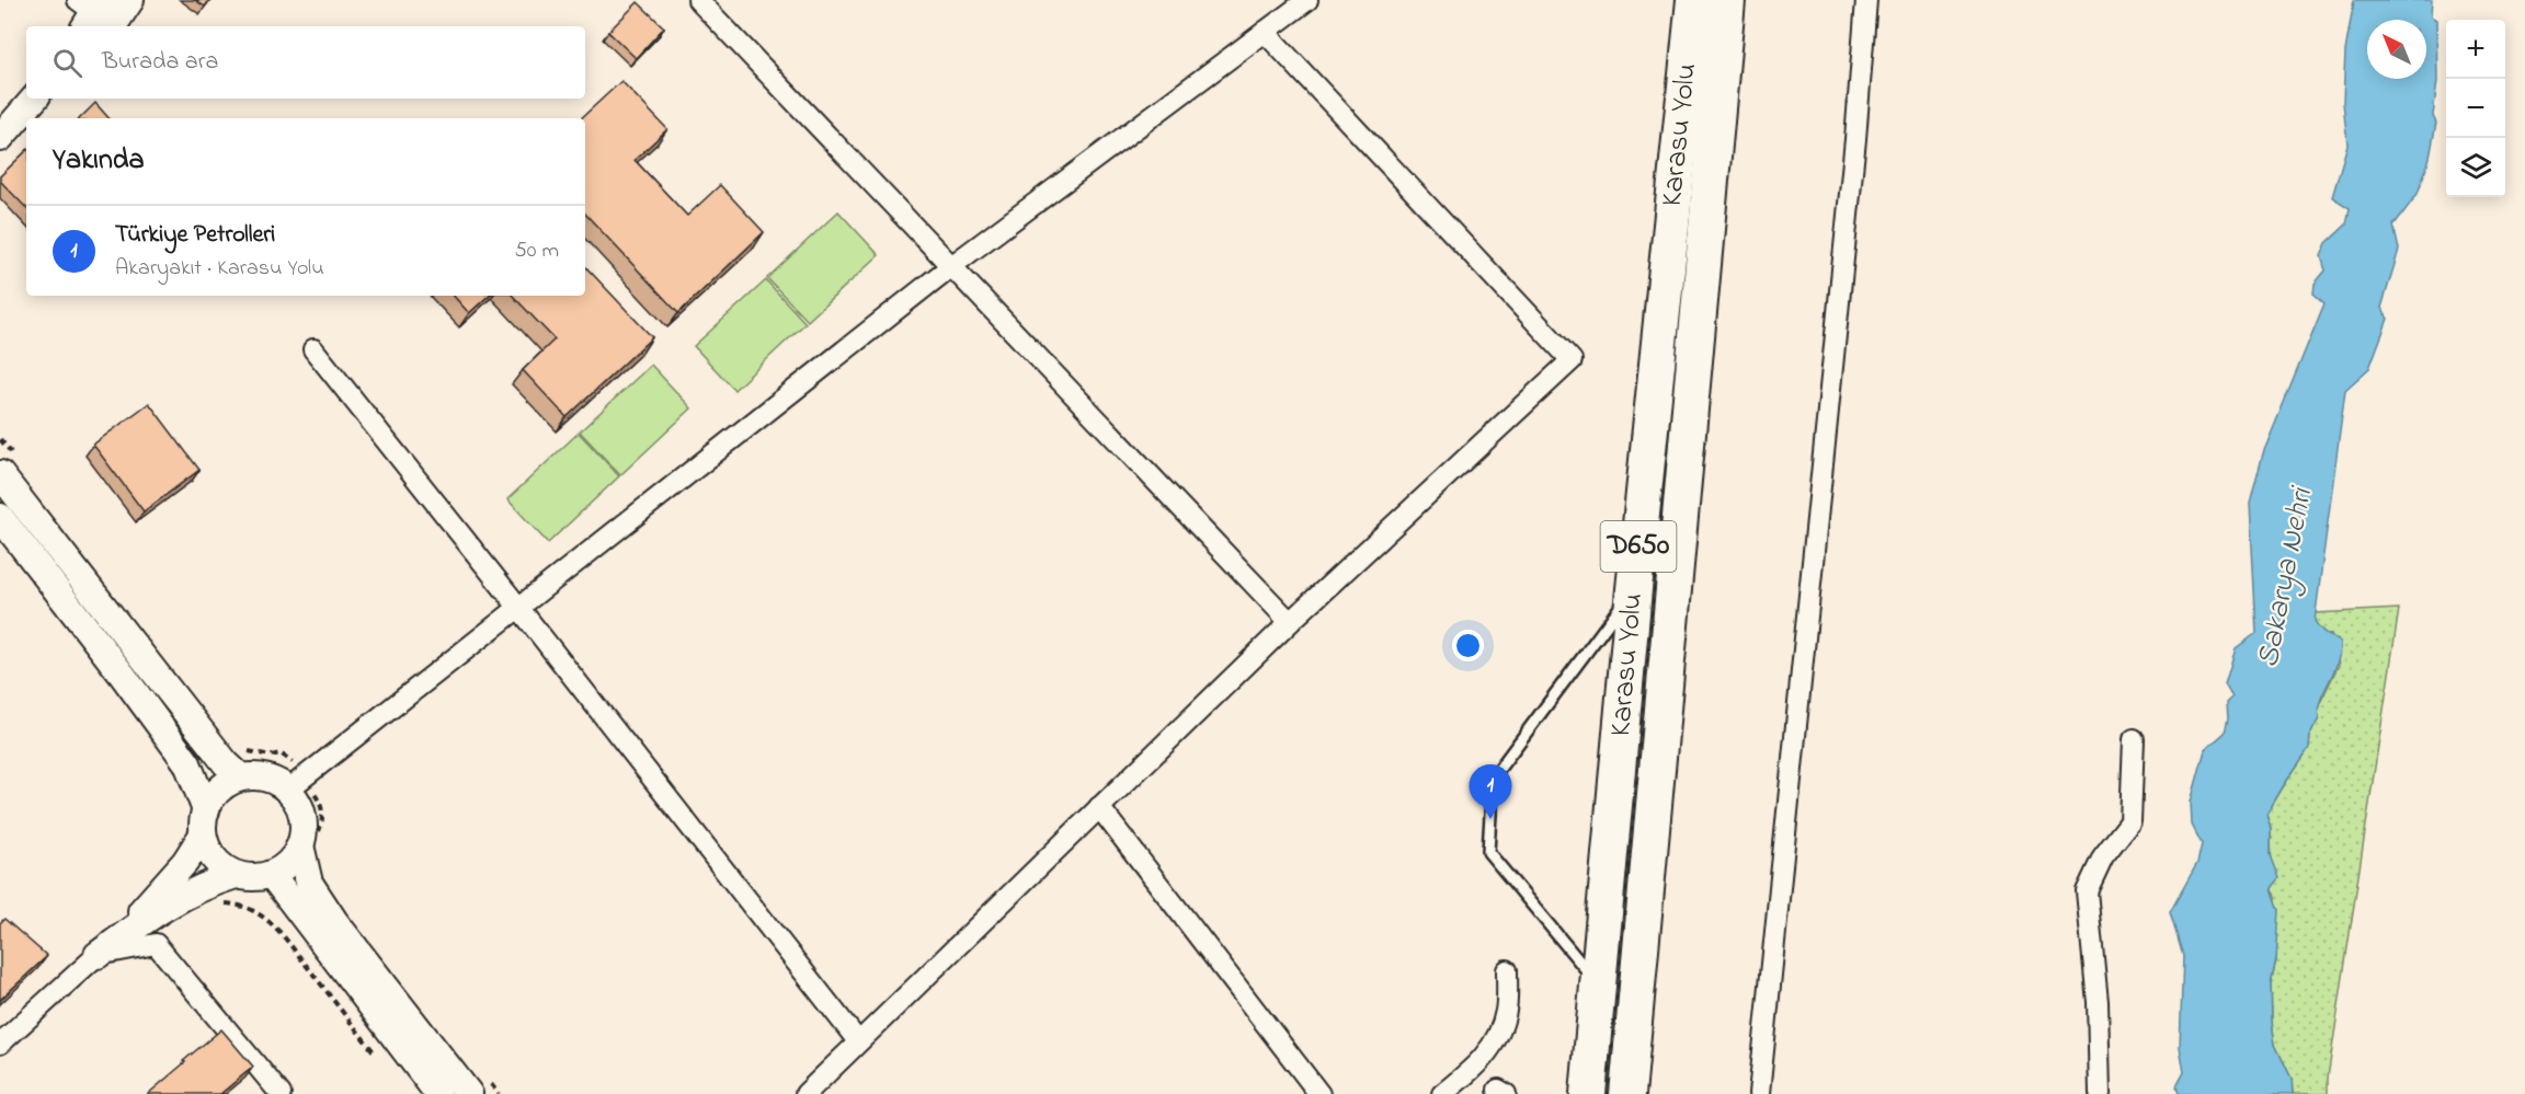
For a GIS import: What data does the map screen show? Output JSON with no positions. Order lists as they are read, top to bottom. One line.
{"streets":{"highway":["Karasu Yolu","D650"]},"water":["Sakarya Nehri"],"north":"top left","page":{"map_buttons":["+","−"],"search":"Burada ara","heading":"Yakında","list":[{"mark":"1","name":"Türkiye Petrolleri","note":"Akaryakıt · Karasu Yolu","value":"50 m"}],"pins":"1"}}
